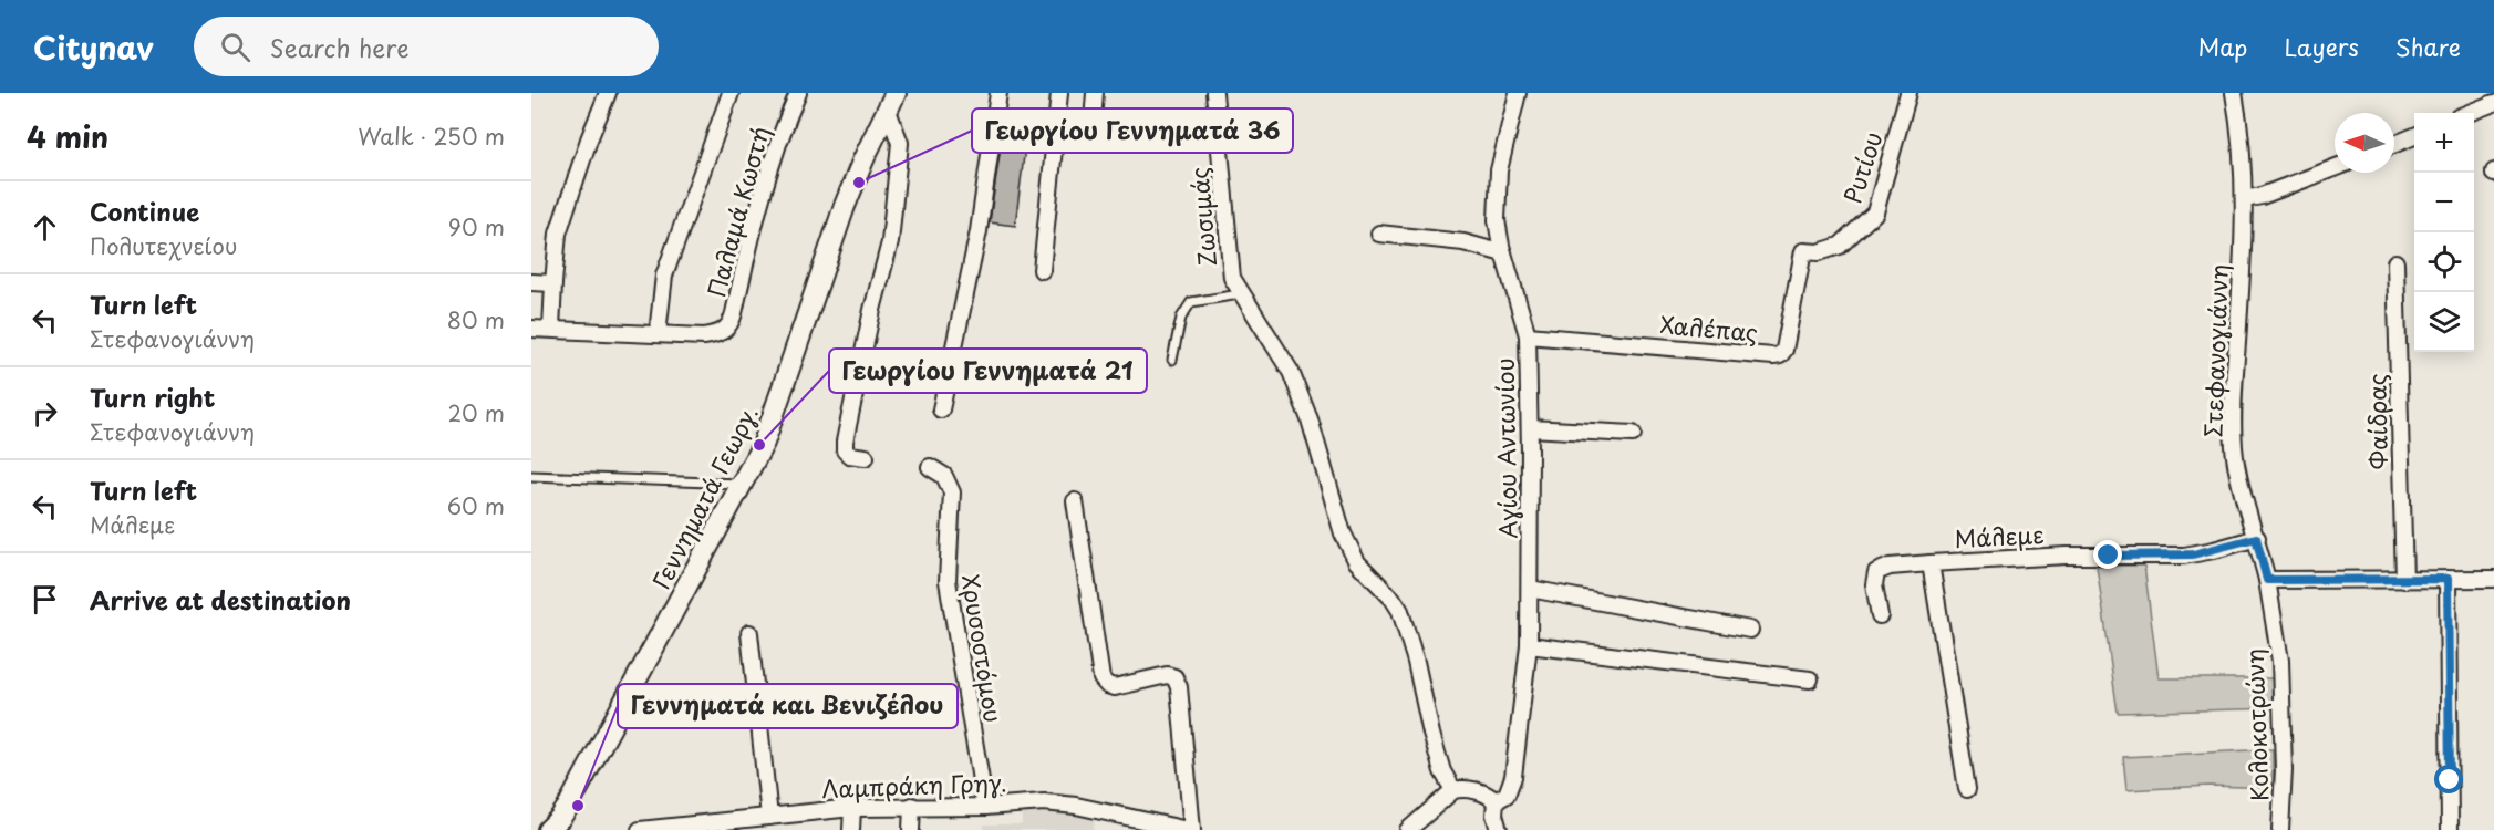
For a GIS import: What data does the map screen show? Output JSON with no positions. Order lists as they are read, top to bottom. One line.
{"streets":{"street":["Ρυτίου","Παλαμά Κωστή","Ζωσιμάς","Χαλέπας","Στεφανογιάννη","Φαίδρας","Αγίου Αντωνίου","Γεννηματά Γεωργ.","Μάλεμε","Χρυσοστόμου","Κολοκοτρώνη","Λαμπράκη Γρηγ."]},"crossings":[["Ρυτίου","Χαλέπας"],["Χαλέπας","Αγίου Αντωνίου"],["Στεφανογιάννη","Μάλεμε"],["Στεφανογιάννη","Κολοκοτρώνη"],["Χρυσοστόμου","Λαμπράκη Γρηγ."]],"places":["Γεωργίου Γεννηματά 36","Γεωργίου Γεννηματά 21","Γεννηματά και Βενιζέλου"],"north":"left","page":{"header":"Citynav","search":"Search here","nav":["Map","Layers","Share"],"heading":["4 min","Walk · 250 m"],"map_buttons":["+","−"],"list":[["Continue","Πολυτεχνείου","90 m"],["Turn left","Στεφανογιάννη","80 m"],["Turn right","Στεφανογιάννη","20 m"],["Turn left","Μάλεμε","60 m"],"Arrive at destination"]}}
